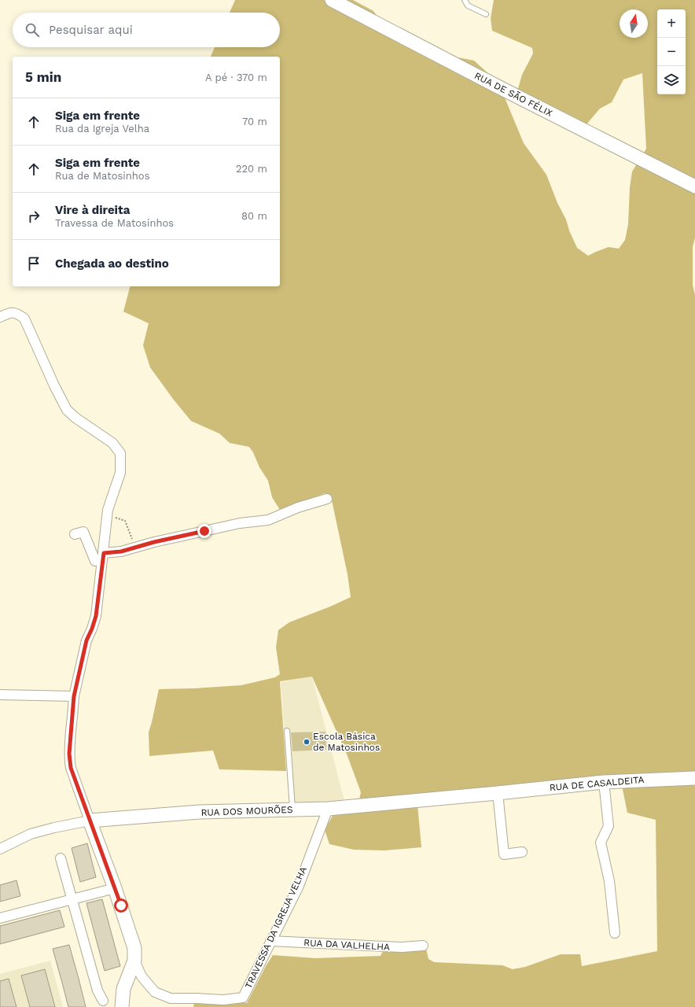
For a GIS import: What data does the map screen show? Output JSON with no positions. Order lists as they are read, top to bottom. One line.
{"streets":{"street":["RUA DE SÃO FÉLIX","RUA DE CASALDEITA","RUA DOS MOURÕES","TRAVESSA DA IGREJA VELHA","RUA DA VALHELHA"]},"crossings":[["RUA DE CASALDEITA","RUA DOS MOURÕES"],["RUA DOS MOURÕES","TRAVESSA DA IGREJA VELHA"],["TRAVESSA DA IGREJA VELHA","RUA DA VALHELHA"]],"places":["Escola Básica de Matosinhos"],"north":"top","page":{"map_buttons":["+","−"],"search":"Pesquisar aqui","heading":["5 min","A pé · 370 m"],"list":[["Siga em frente","Rua da Igreja Velha","70 m"],["Siga em frente","Rua de Matosinhos","220 m"],["Vire à direita","Travessa de Matosinhos","80 m"],"Chegada ao destino"]}}
